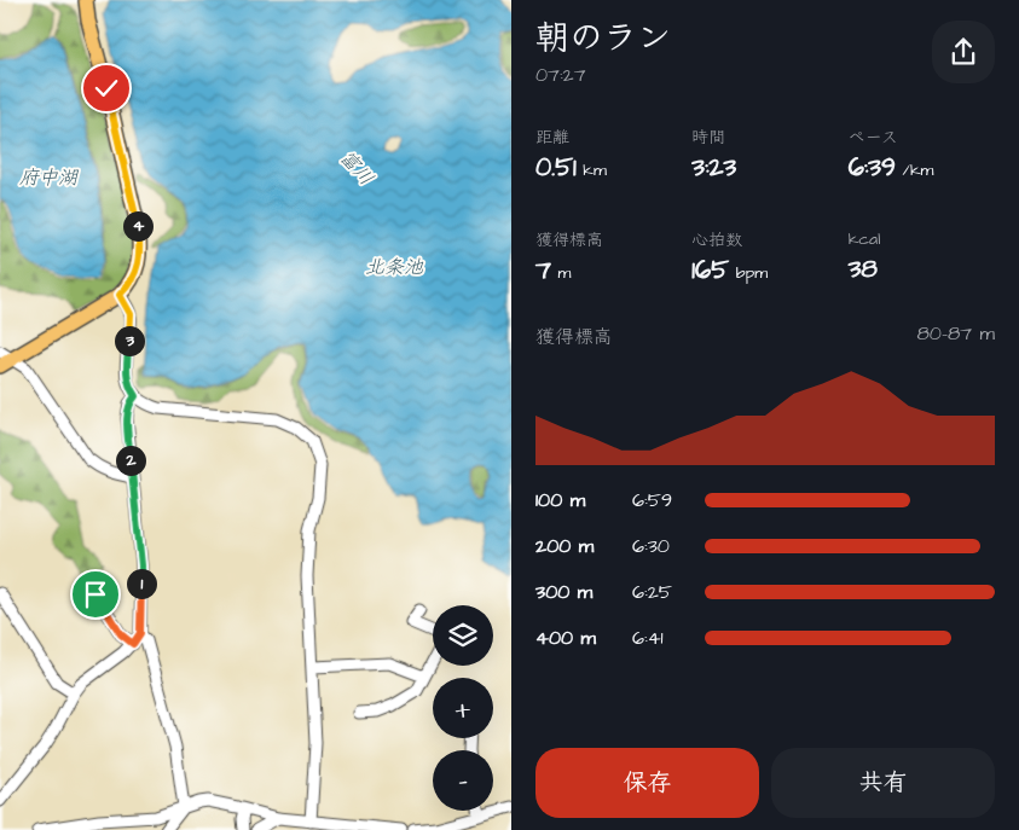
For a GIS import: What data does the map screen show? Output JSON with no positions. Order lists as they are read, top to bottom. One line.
{"water":["富川","府中湖","北条池"],"page":{"heading":["朝のラン","07:27"],"stats":[["距離","0.51 km"],["時間","3:23"],["ペース","6:39 /km"],["獲得標高","7 m"],["心拍数","165 bpm"],["kcal","38"]],"pins":["4","3","2","1"],"chart":["獲得標高","80–87 m"],"list":[{"name":"100 m","note":"6:59"},{"name":"200 m","note":"6:30"},{"name":"300 m","note":"6:25"},{"name":"400 m","note":"6:41"}],"map_buttons":["+","−"],"buttons":["保存","共有"]}}
